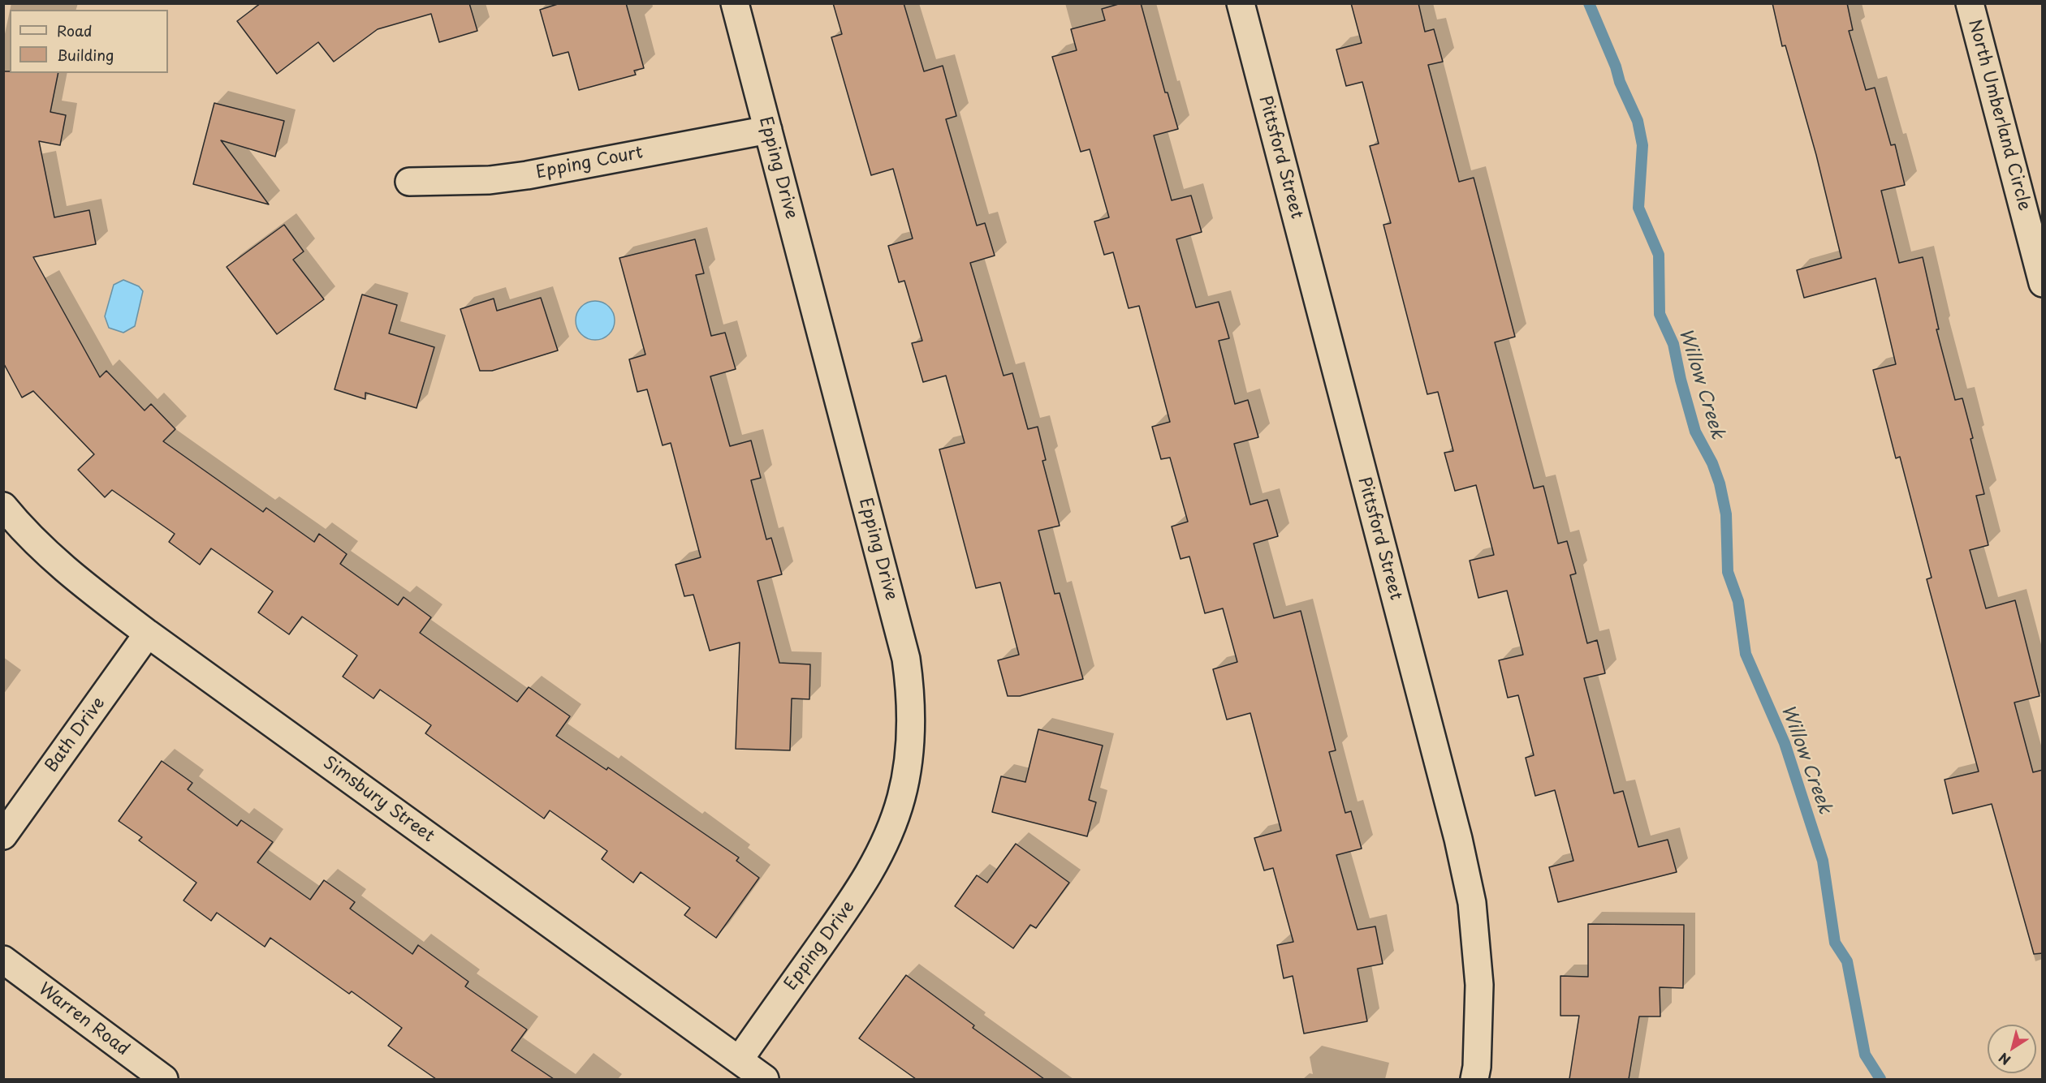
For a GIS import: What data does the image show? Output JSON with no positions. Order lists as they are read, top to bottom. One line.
{"streets":{"street":["North Umberland Circle","Pittsford Street","Epping Court","Epping Drive","Bath Drive","Simsbury Street","Warren Road"]},"crossings":[["Epping Court","Epping Drive"],["Epping Drive","Simsbury Street"],["Bath Drive","Simsbury Street"]],"water":["Willow Creek"],"legend":["Road","Building"],"north":"bottom left"}
